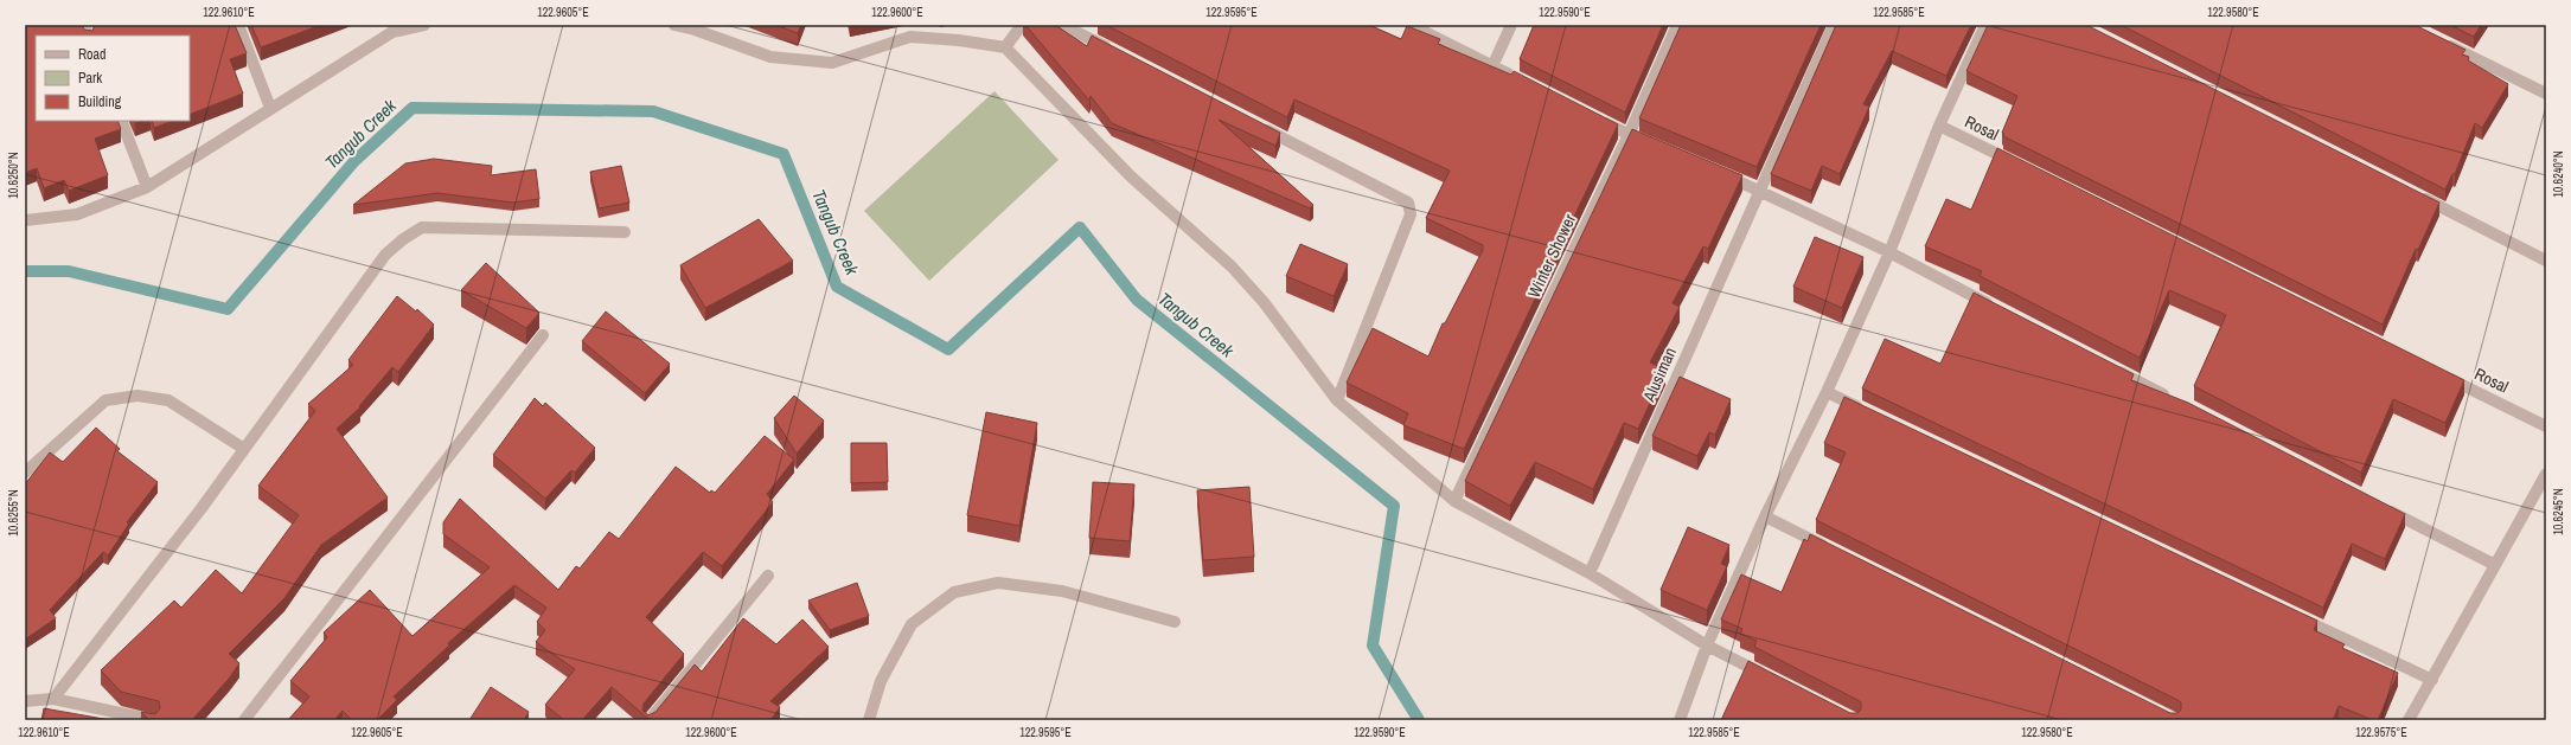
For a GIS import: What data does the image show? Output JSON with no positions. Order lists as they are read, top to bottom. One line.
{"streets":{"street":["Rosal","Winter Shower","Alusiman"]},"water":["Tangub Creek"],"legend":["Road","Park","Building"],"coordinates":["122.9610°E","122.9605°E","122.9600°E","122.9595°E","122.9590°E","122.9585°E","122.9580°E","10.6240°N","10.6250°N","10.6245°N","10.6255°N","122.9575°E"]}
